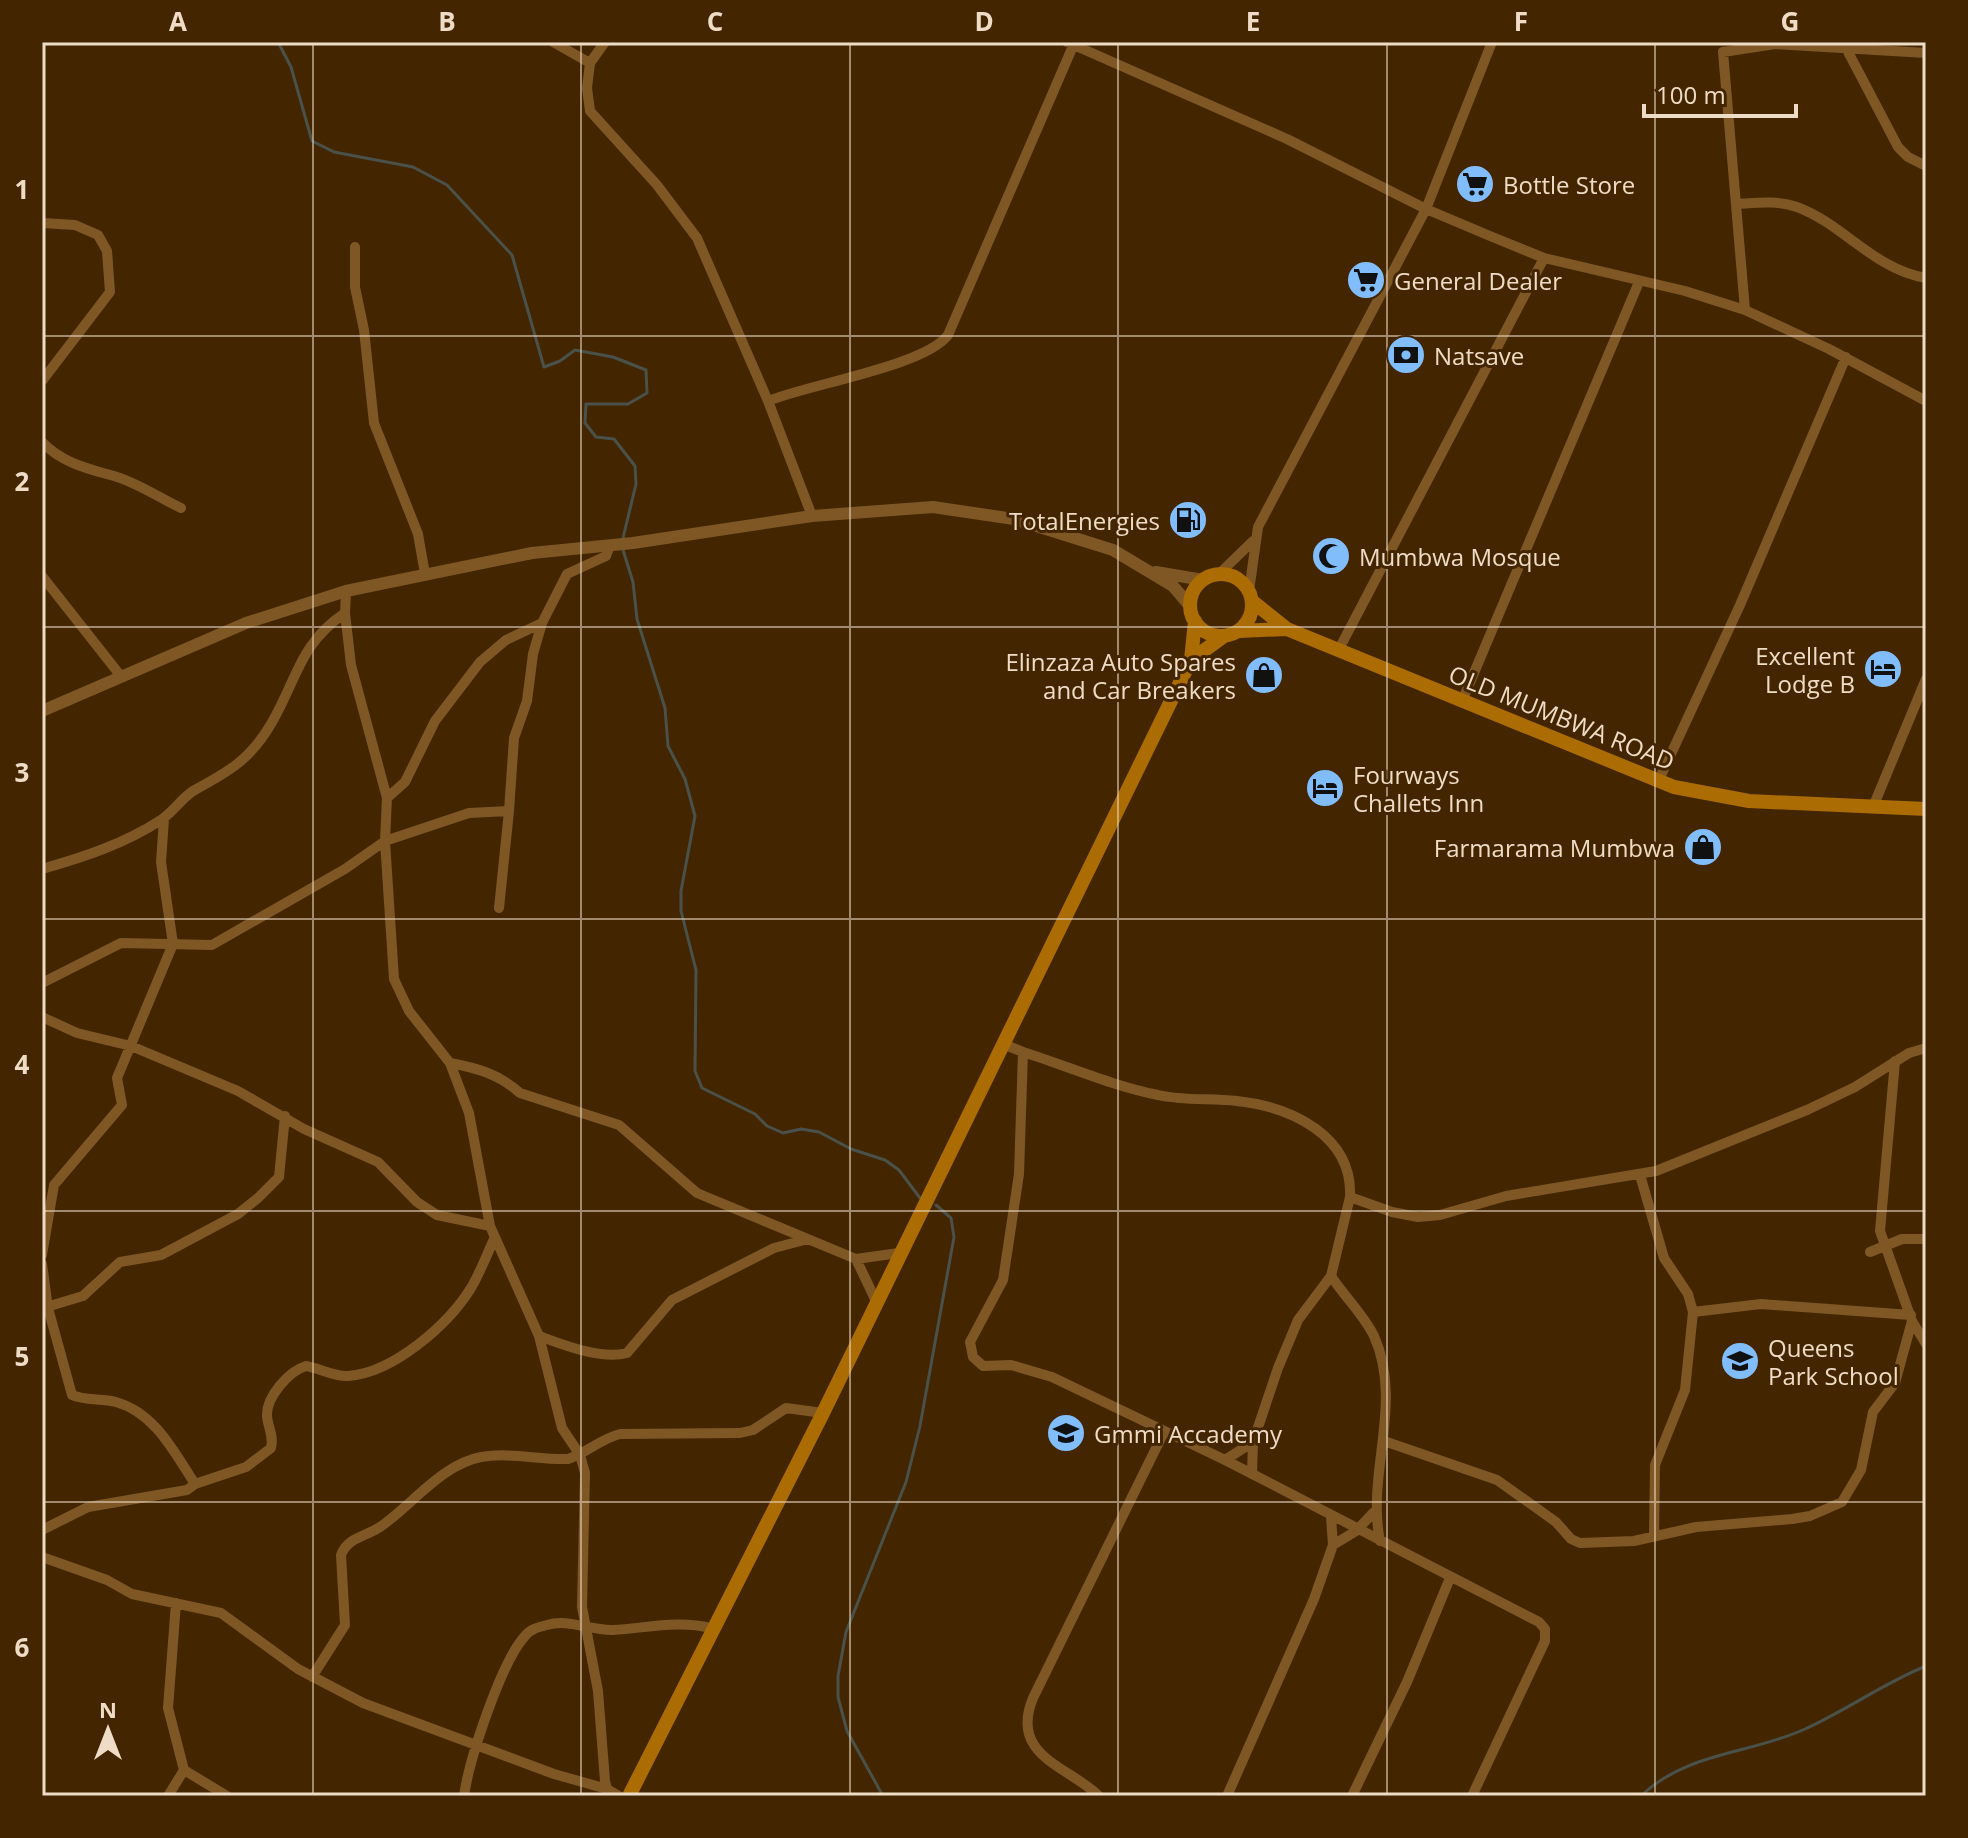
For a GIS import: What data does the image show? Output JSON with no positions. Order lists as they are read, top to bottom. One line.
{"streets":{"main road":["OLD MUMBWA ROAD"]},"places":{"supermarket":["Bottle Store","General Dealer"],"bank":["Natsave"],"fuel station":["TotalEnergies"],"mosque":["Mumbwa Mosque"],"hotel":["Excellent Lodge B","Fourways Challets Inn"],"shop":["Elinzaza Auto Spares and Car Breakers","Farmarama Mumbwa"],"school or university":["Queens Park School","Gmmi Accademy"]},"scale_bar":"100 m","north":"top","grid":{"columns":["A","B","C","D","E","F","G"],"rows":["1","2","3","4","5","6"]}}
